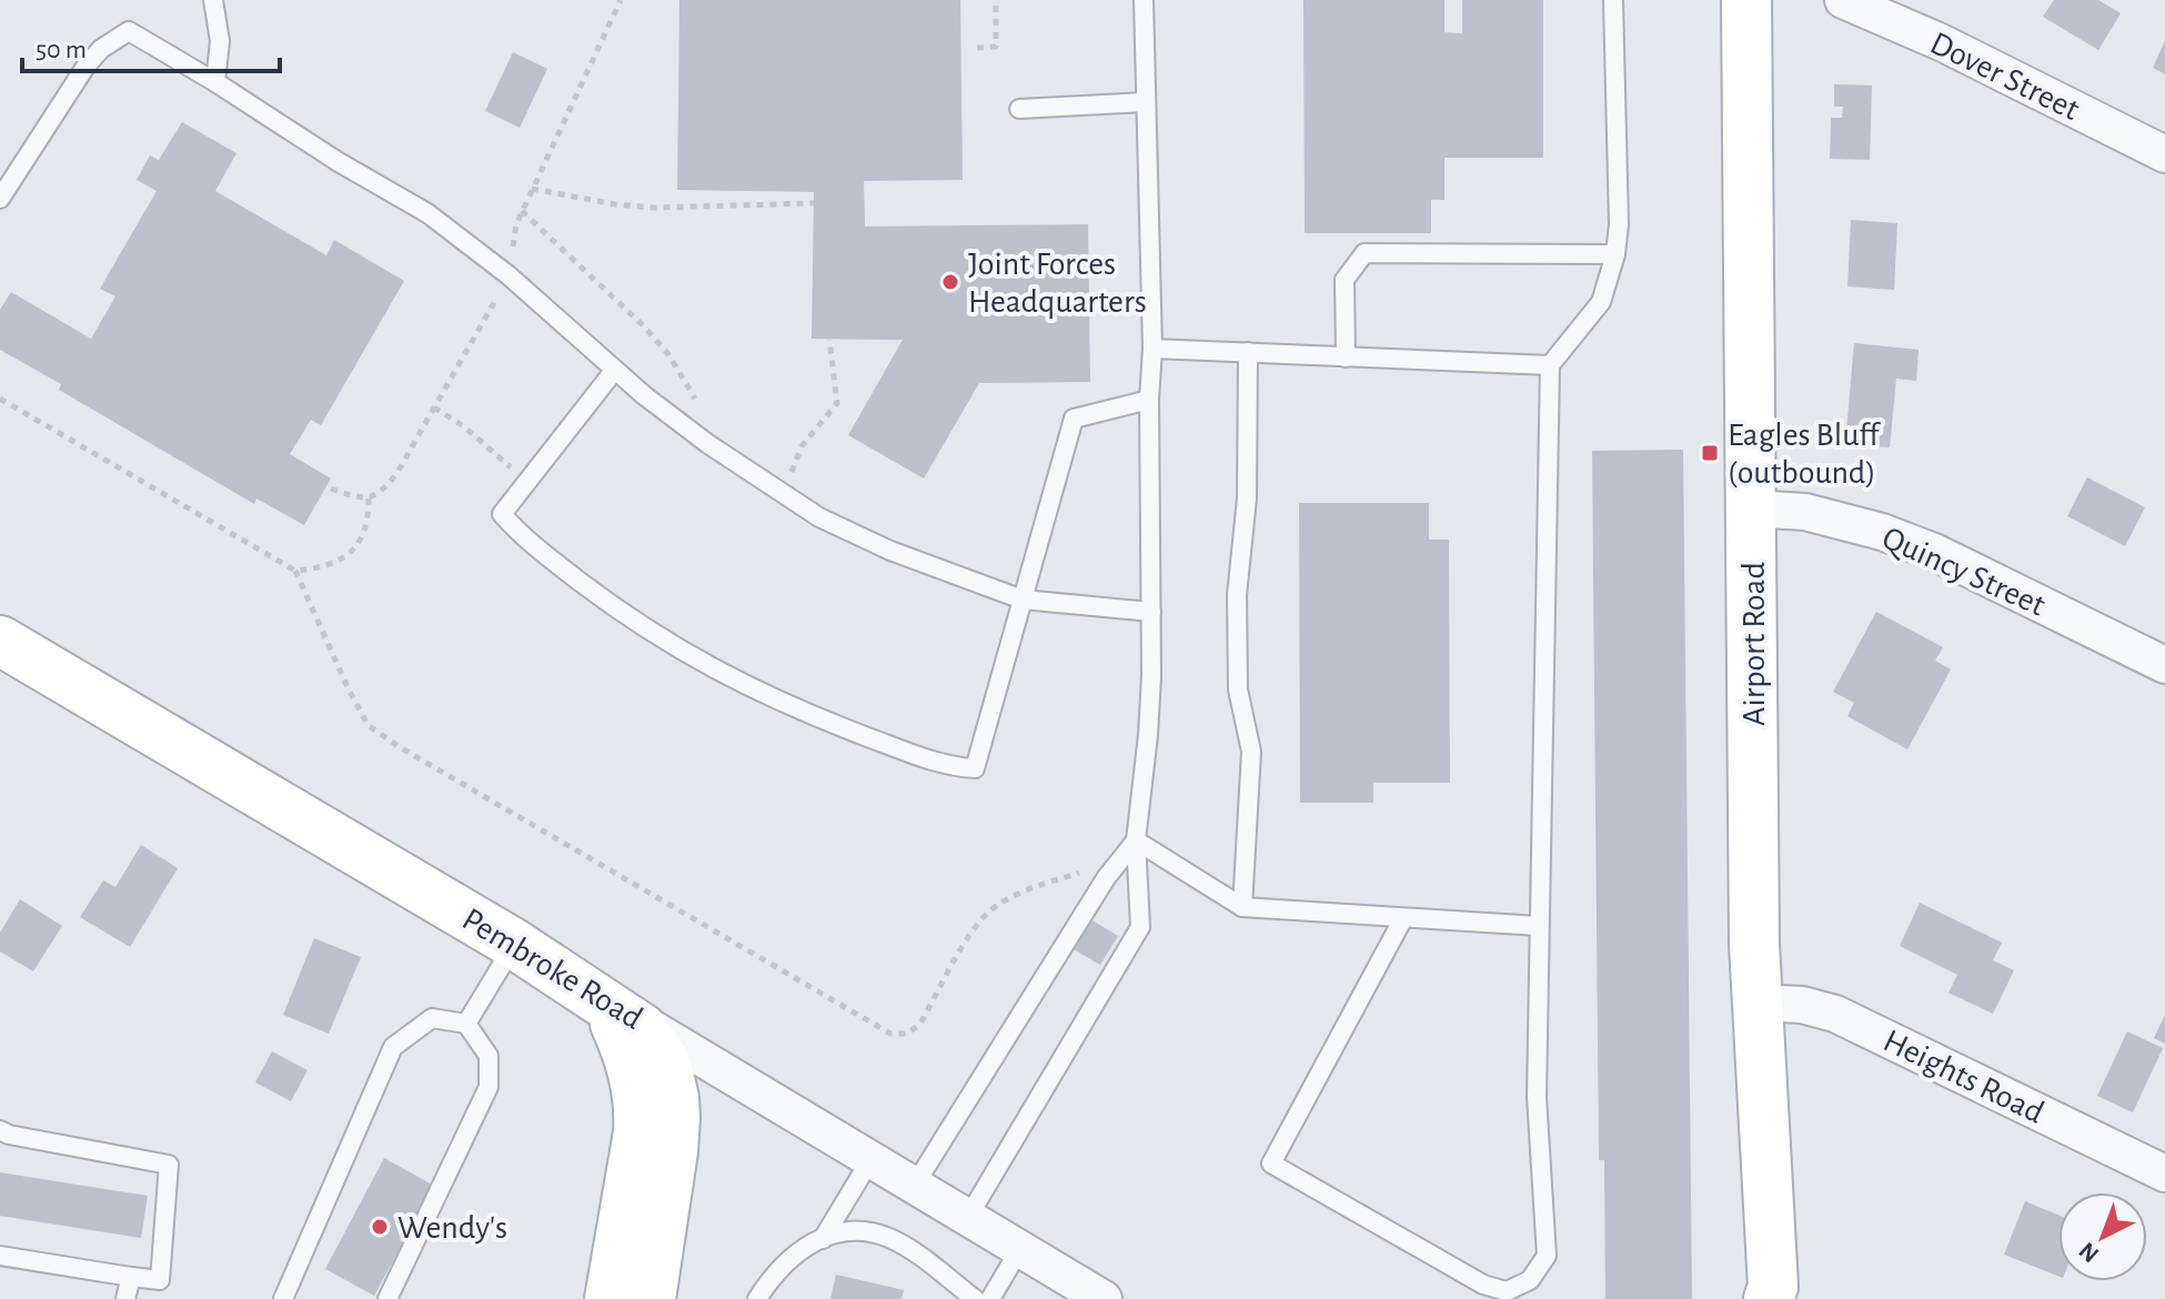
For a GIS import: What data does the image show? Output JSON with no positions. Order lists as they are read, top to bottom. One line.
{"streets":{"street":["Dover Street","Quincy Street","Airport Road","Pembroke Road","Heights Road"]},"crossings":[["Quincy Street","Airport Road"],["Airport Road","Heights Road"]],"places":{"other":["Joint Forces Headquarters","Wendy's"],"transit":["Eagles Bluff (outbound)"]},"scale_bar":"50 m","north":"bottom left"}
